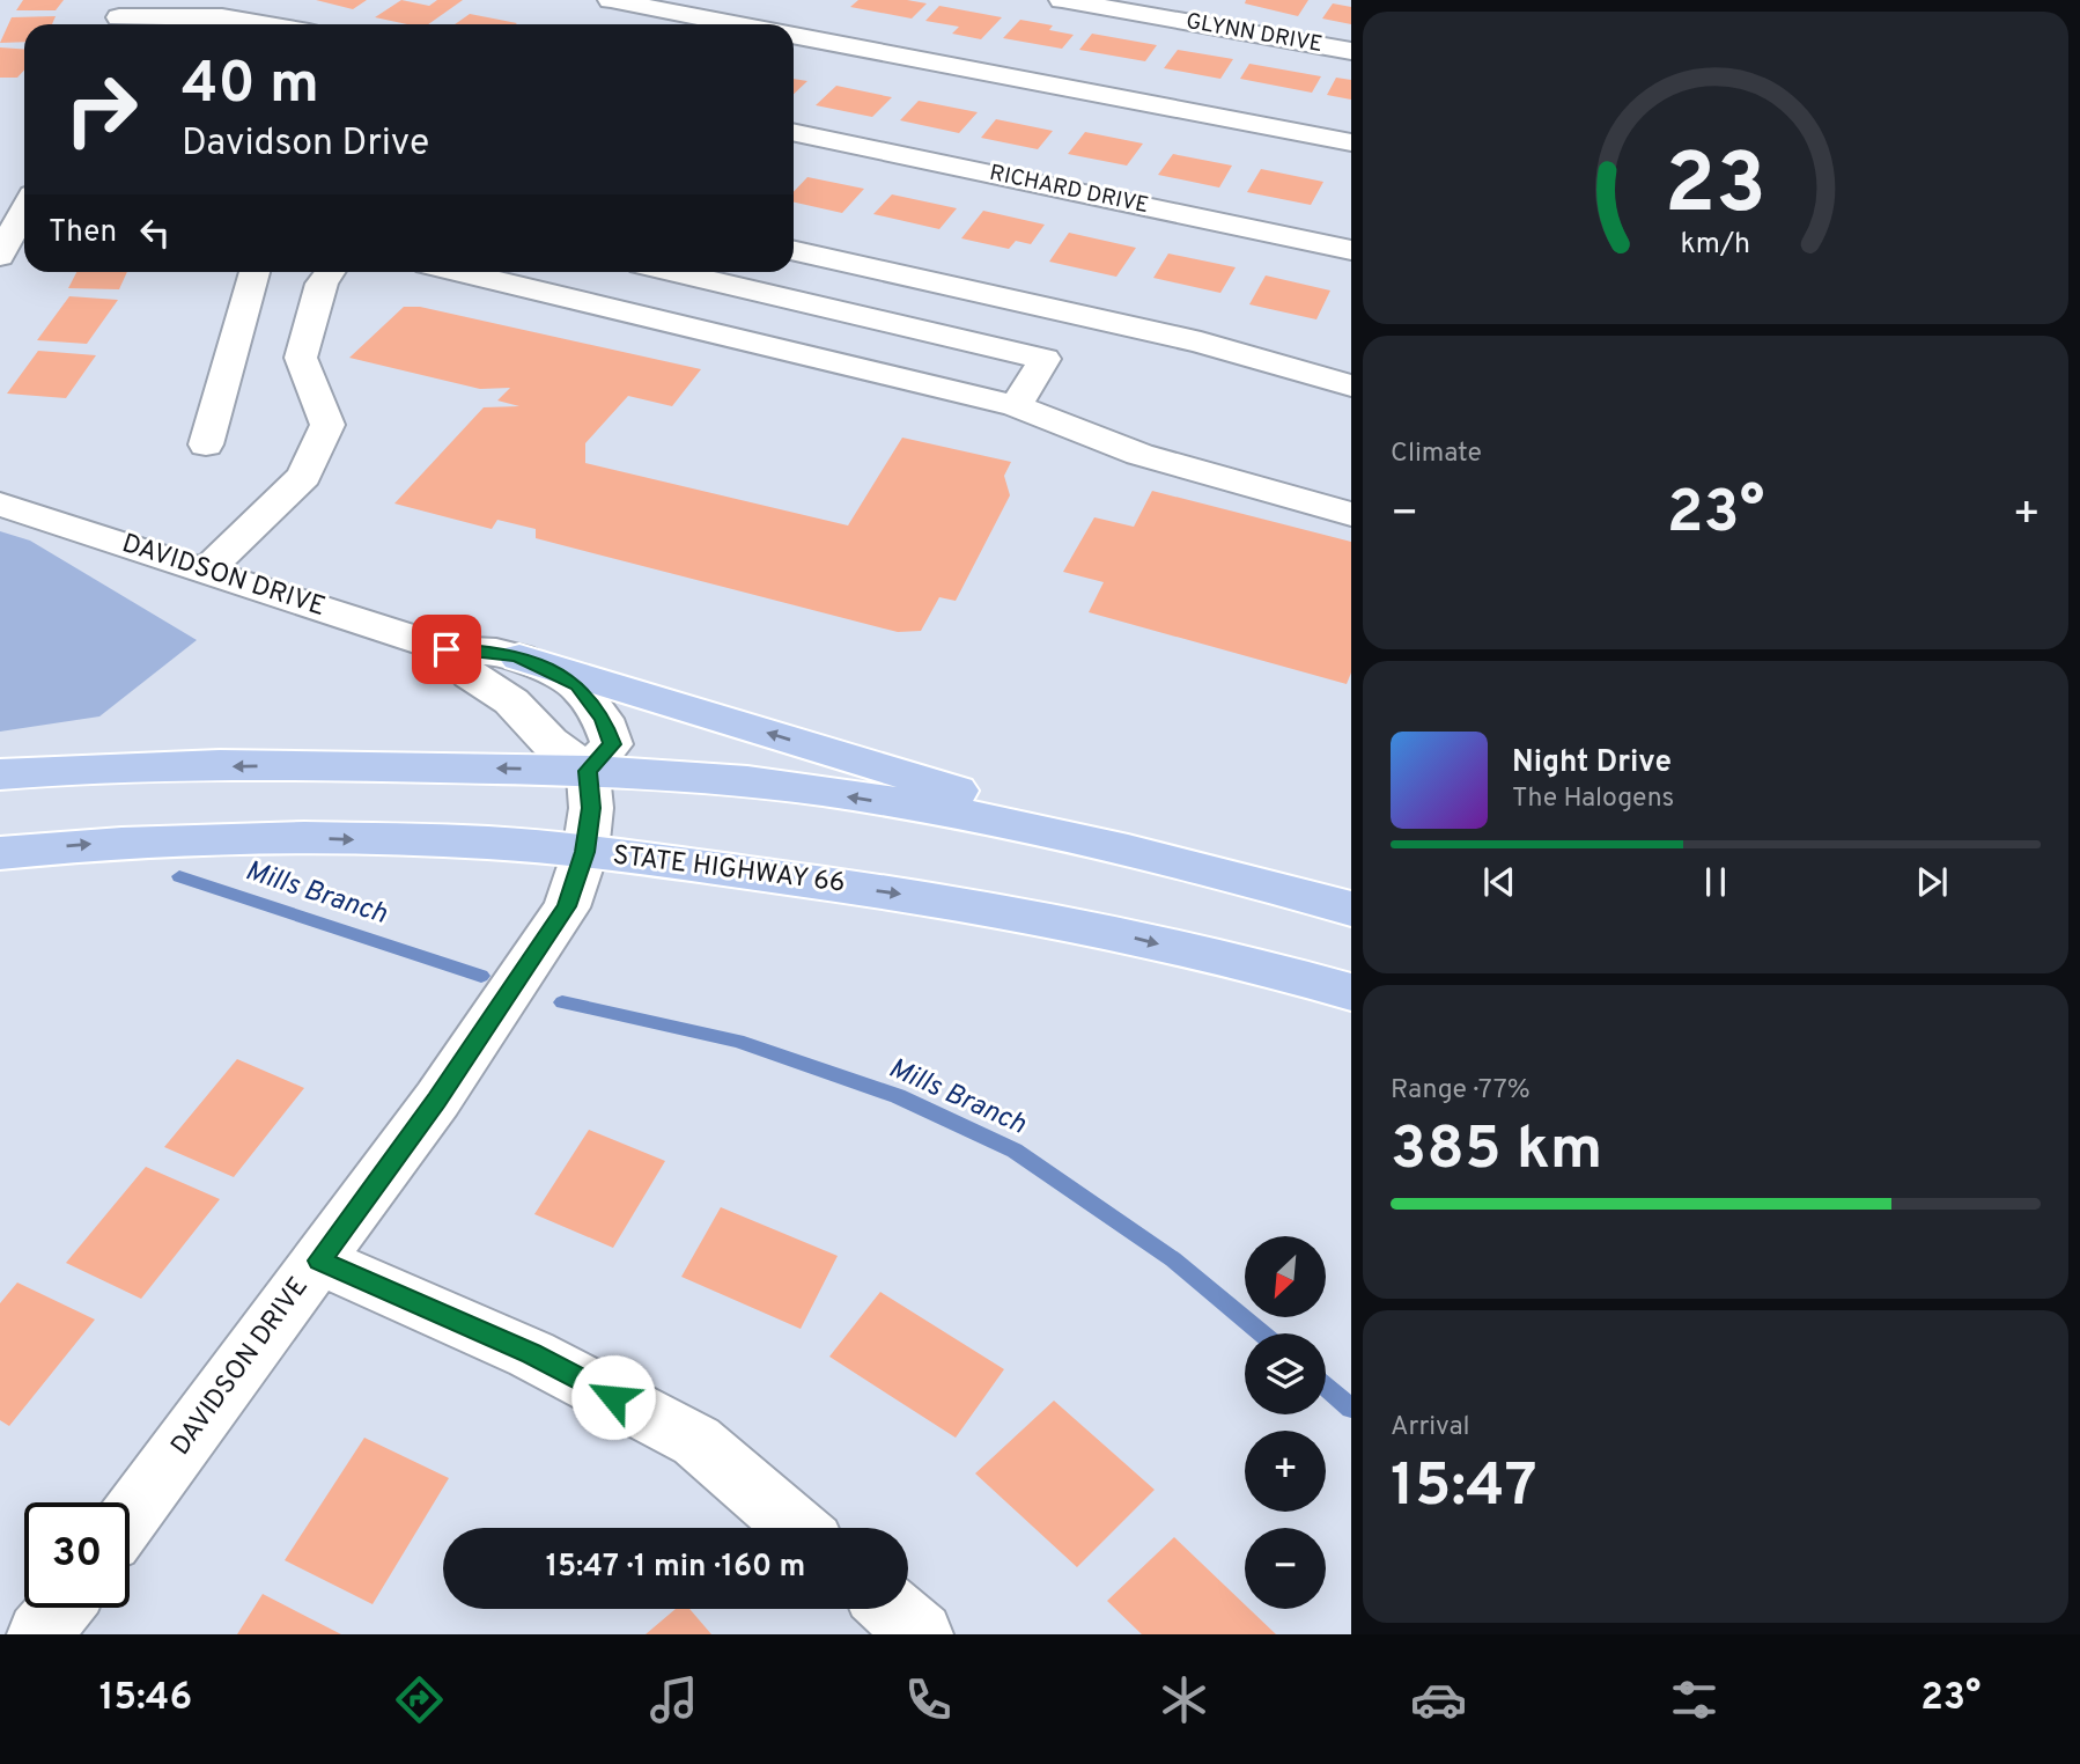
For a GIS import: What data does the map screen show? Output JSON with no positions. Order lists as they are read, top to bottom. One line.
{"streets":{"main road":["STATE HIGHWAY 66"],"street":["GLYNN DRIVE","RICHARD DRIVE","DAVIDSON DRIVE"]},"crossings":[["DAVIDSON DRIVE","STATE HIGHWAY 66"]],"water":["Mills Branch"],"north":"bottom left","page":{"turn":["40 m","Davidson Drive"],"then":"Then","tile":["Climate",["Range · 77%","385 km"],["Arrival","15:47"]],"heat":["−","23°","+"],"song":["Night Drive","The Halogens"],"map_buttons":["+","−"],"limit":"30","trip":"15:47 · 1 min · 160 m","tabs":["15:46","23°"],"gauge":["23","km/h"]}}
